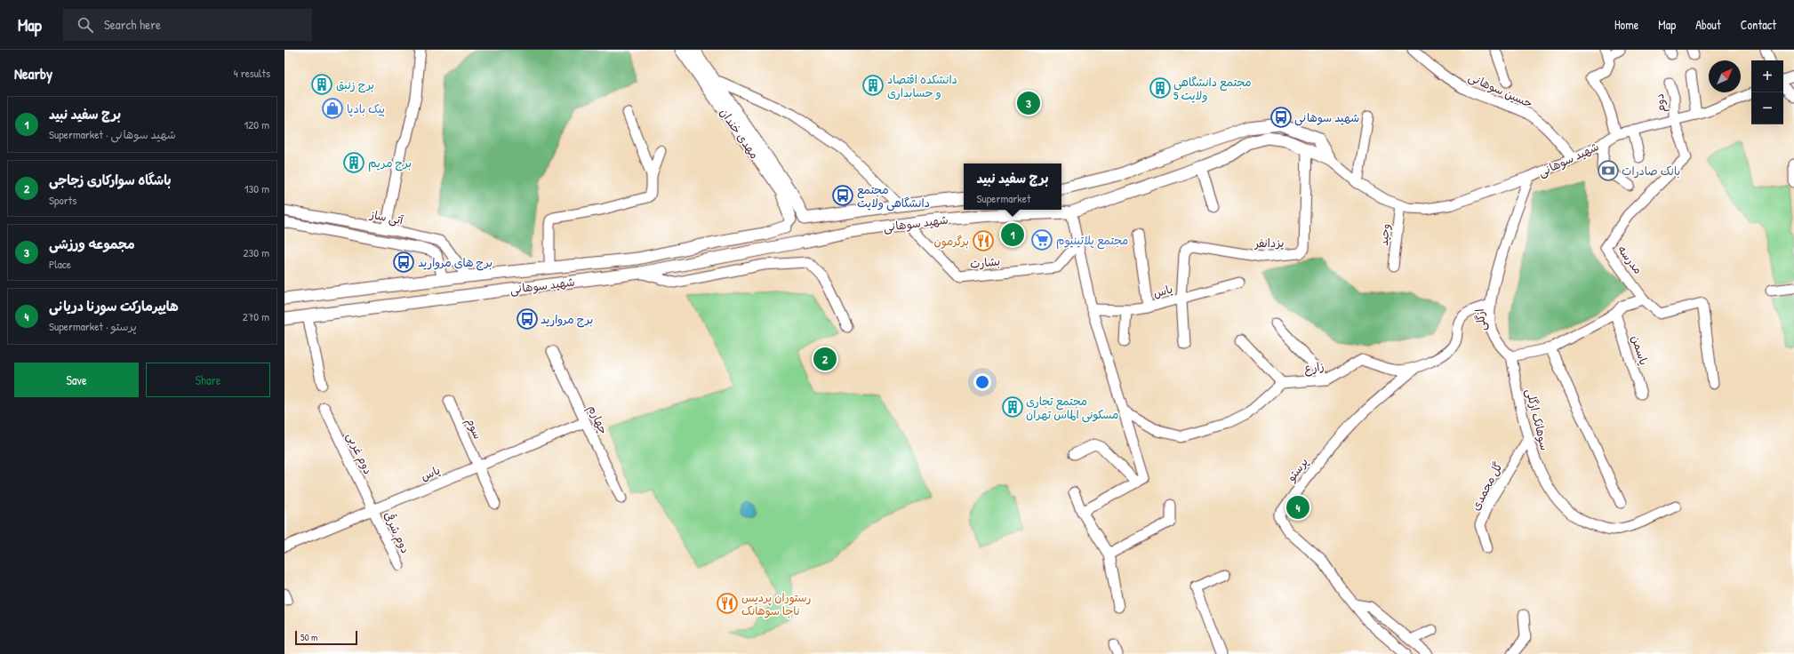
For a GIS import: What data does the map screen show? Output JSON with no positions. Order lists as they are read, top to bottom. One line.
{"streets":{"main road":["مهدی خندان","شهید سوهانی"],"street":["حسین سوهانی","دوم","آتی ساز","وحید","یزدانفر","مدرسه","بشارت","یاس","ازگلی","یاسمن","زارع","چهارم","سوهانک ازگلی","سوم","دوم غربی","پرستو","گل محمدی","دوم شرقی"]},"crossings":[["حسین سوهانی","شهید سوهانی"],["دوم","شهید سوهانی"],["دوم","مدرسه"],["مهدی خندان","شهید سوهانی"],["شهید سوهانی","آتی ساز"],["شهید سوهانی","وحید"],["شهید سوهانی","یزدانفر"],["شهید سوهانی","مدرسه"],["شهید سوهانی","بشارت"],["شهید سوهانی","ازگلی"],["یزدانفر","یاس"],["یاس","چهارم"],["یاس","سوم"],["یاس","دوم غربی"],["یاس","دوم شرقی"],["ازگلی","زارع"],["ازگلی","سوهانک ازگلی"],["زارع","پرستو"],["سوهانک ازگلی","گل محمدی"],["دوم غربی","دوم شرقی"]],"places":{"building":["برج زنبق","دانشکده اقتصاد و حسابداری","مجتمع دانشگاهی ولایت 5","برج مریم","مجتمع تجاری مسکونی الماس تهران"],"shop":["پیک بادپا"],"bus stop":["شهید سوهانی","مجتمع دانشگاهی ولایت","برج های مروارید","برج مروارید"],"bank":["بانک صادرات"],"supermarket":["مجتمع پلاتینیوم"],"restaurant":["برگرمون","رستوران پردیس ناجا سوهانک"]},"scale_bar":"50 m","north":"top right","page":{"header":"Map","search":"Search here","nav":["Home","Map","About","Contact"],"heading":["Nearby","4 results"],"map_buttons":["+","−"],"pins":["3","1","2","4"],"list":[{"mark":"1","name":"برج سفید نبید","note":"Supermarket · شهید سوهانی","value":"120 m"},{"mark":"2","name":"باشگاه سواركاری زجاجی","note":"Sports","value":"130 m"},{"mark":"3","name":"مجموعه ورزشی","note":"Place","value":"230 m"},{"mark":"4","name":"هایپرمارکت سورنا دریانی","note":"Supermarket · پرستو","value":"270 m"}],"popup":["برج سفید نبید","Supermarket"],"buttons":["Save","Share"],"scale":"50 m"}}
